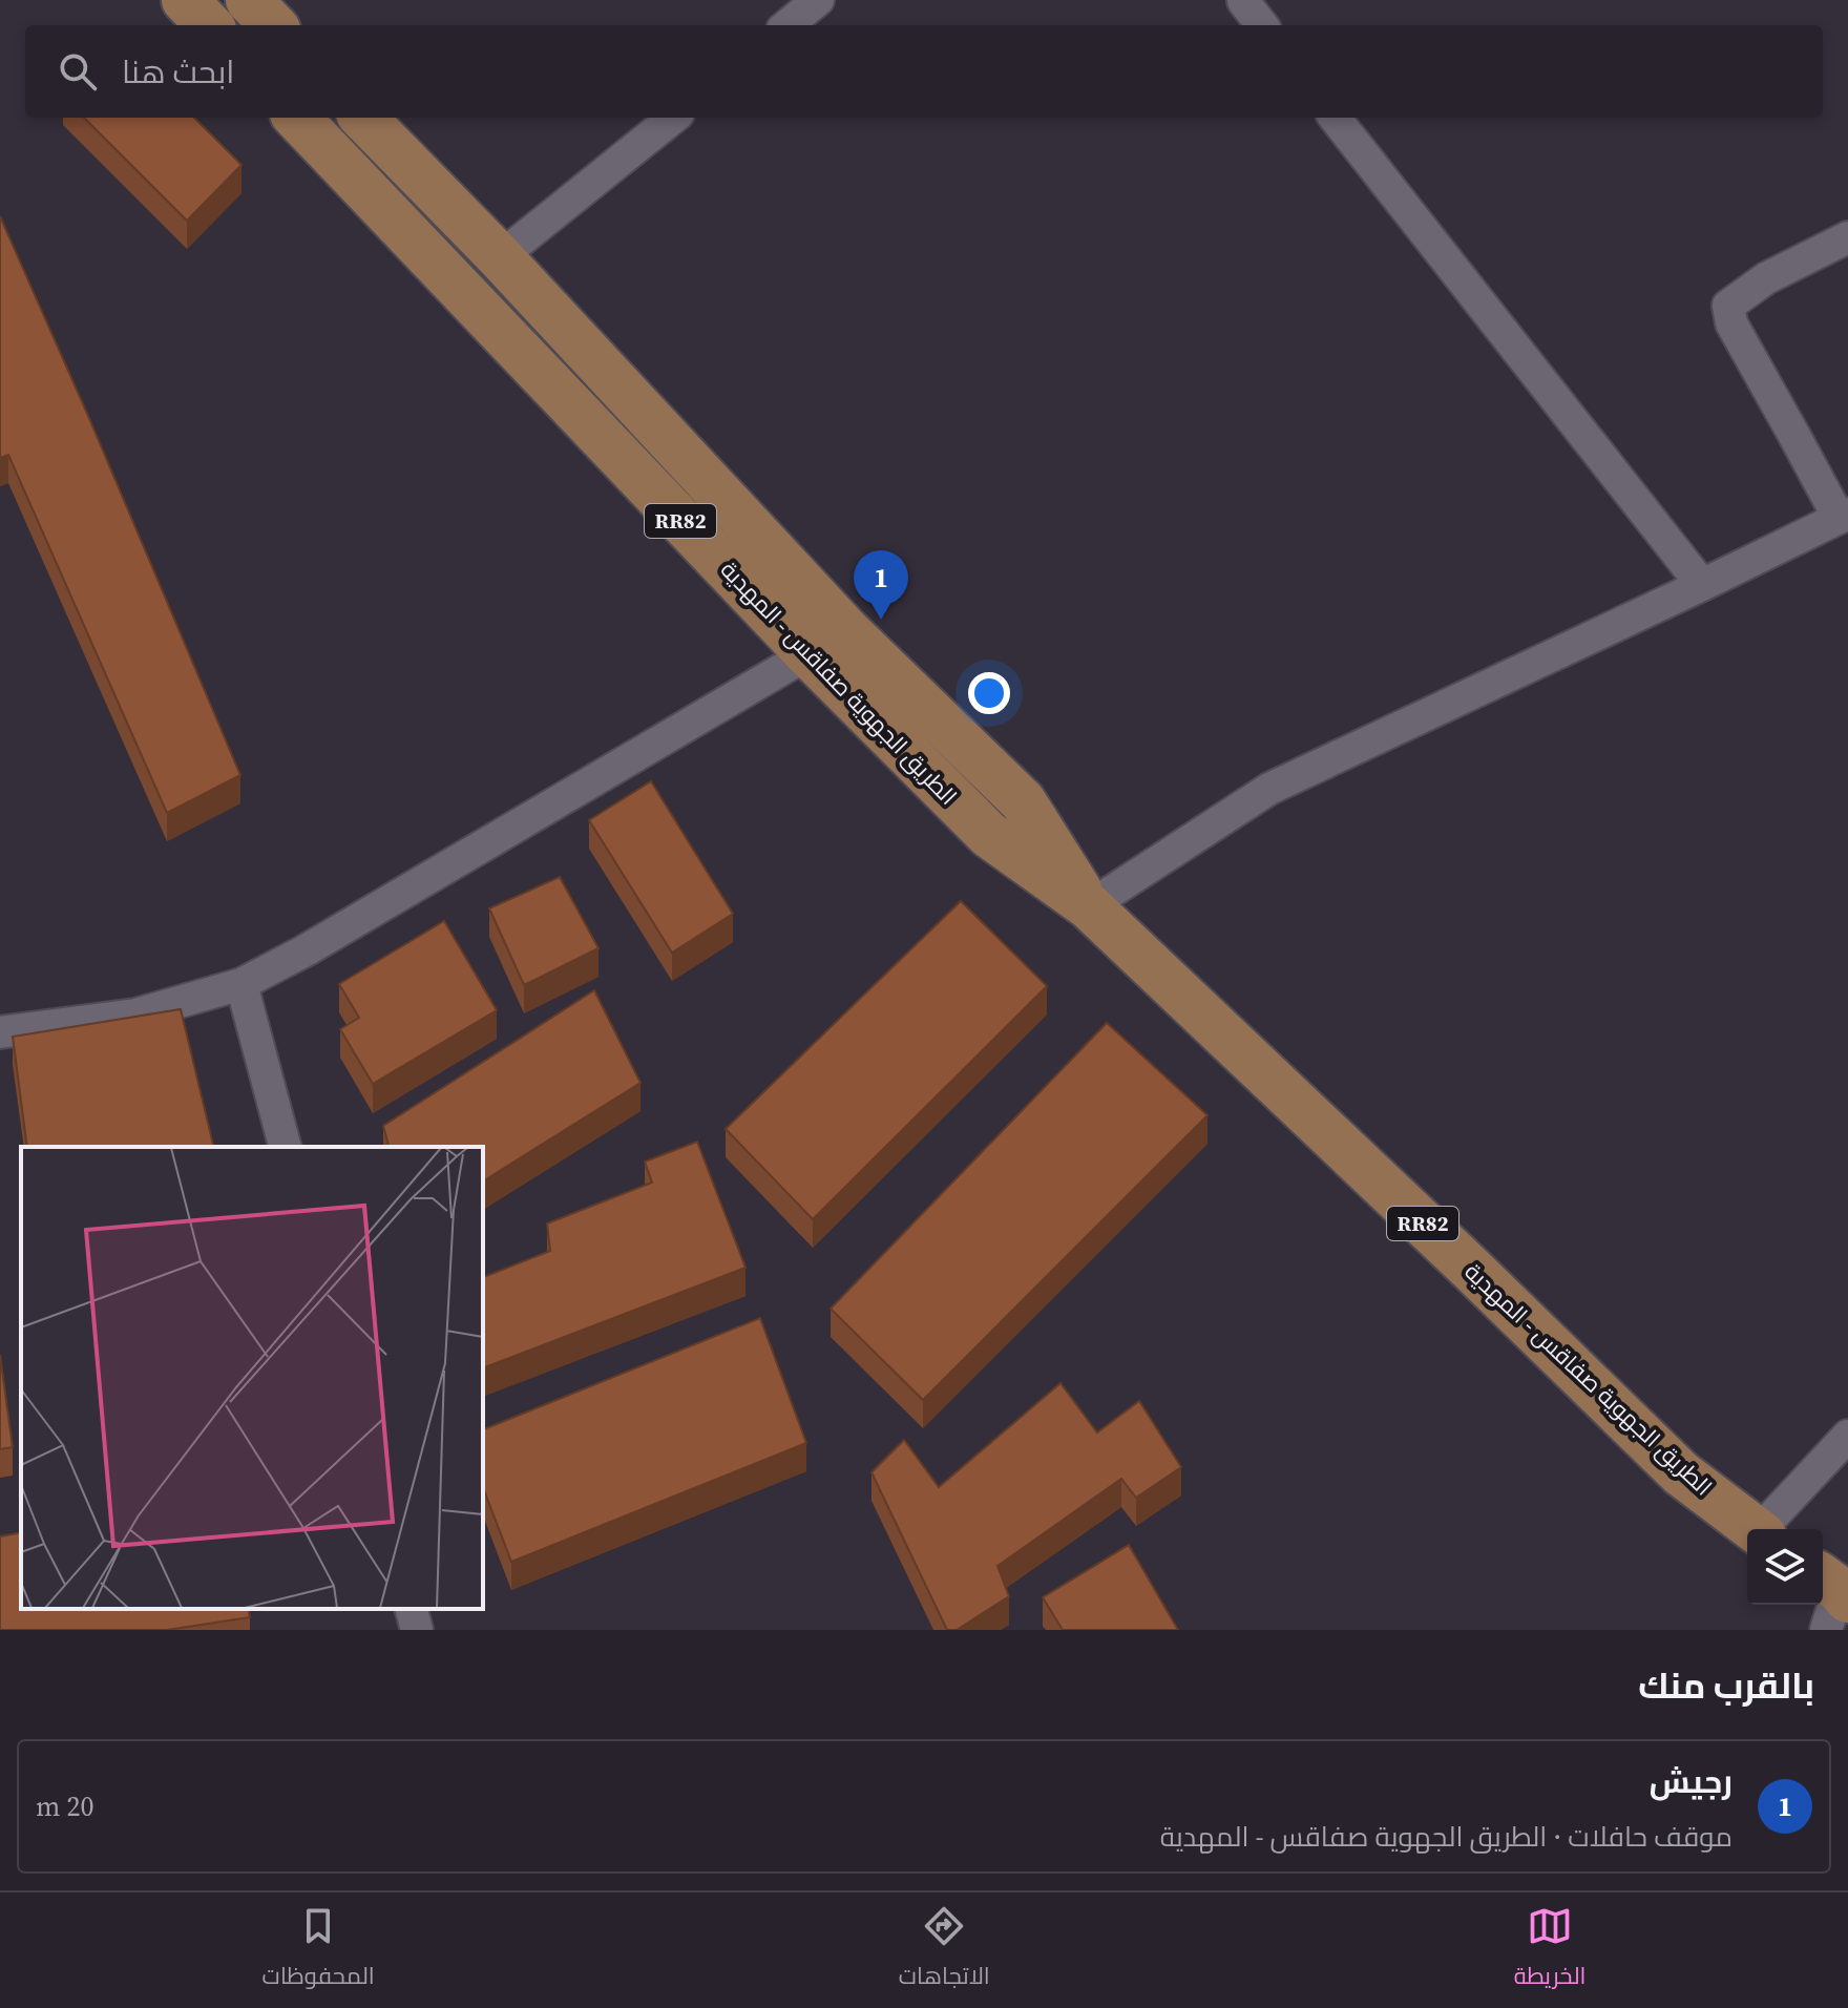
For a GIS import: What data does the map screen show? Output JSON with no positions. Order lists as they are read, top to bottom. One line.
{"streets":{"main road":["RR82","الطريق الجهوية صفاقس - المهدية"]},"page":{"search":"ابحث هنا","pins":"1","heading":"بالقرب منك","list":[{"mark":"1","name":"رجيش","note":"موقف حافلات · الطريق الجهوية صفاقس - المهدية","value":"20 m"}],"nav":["الخريطة","الاتجاهات","المحفوظات"]}}
